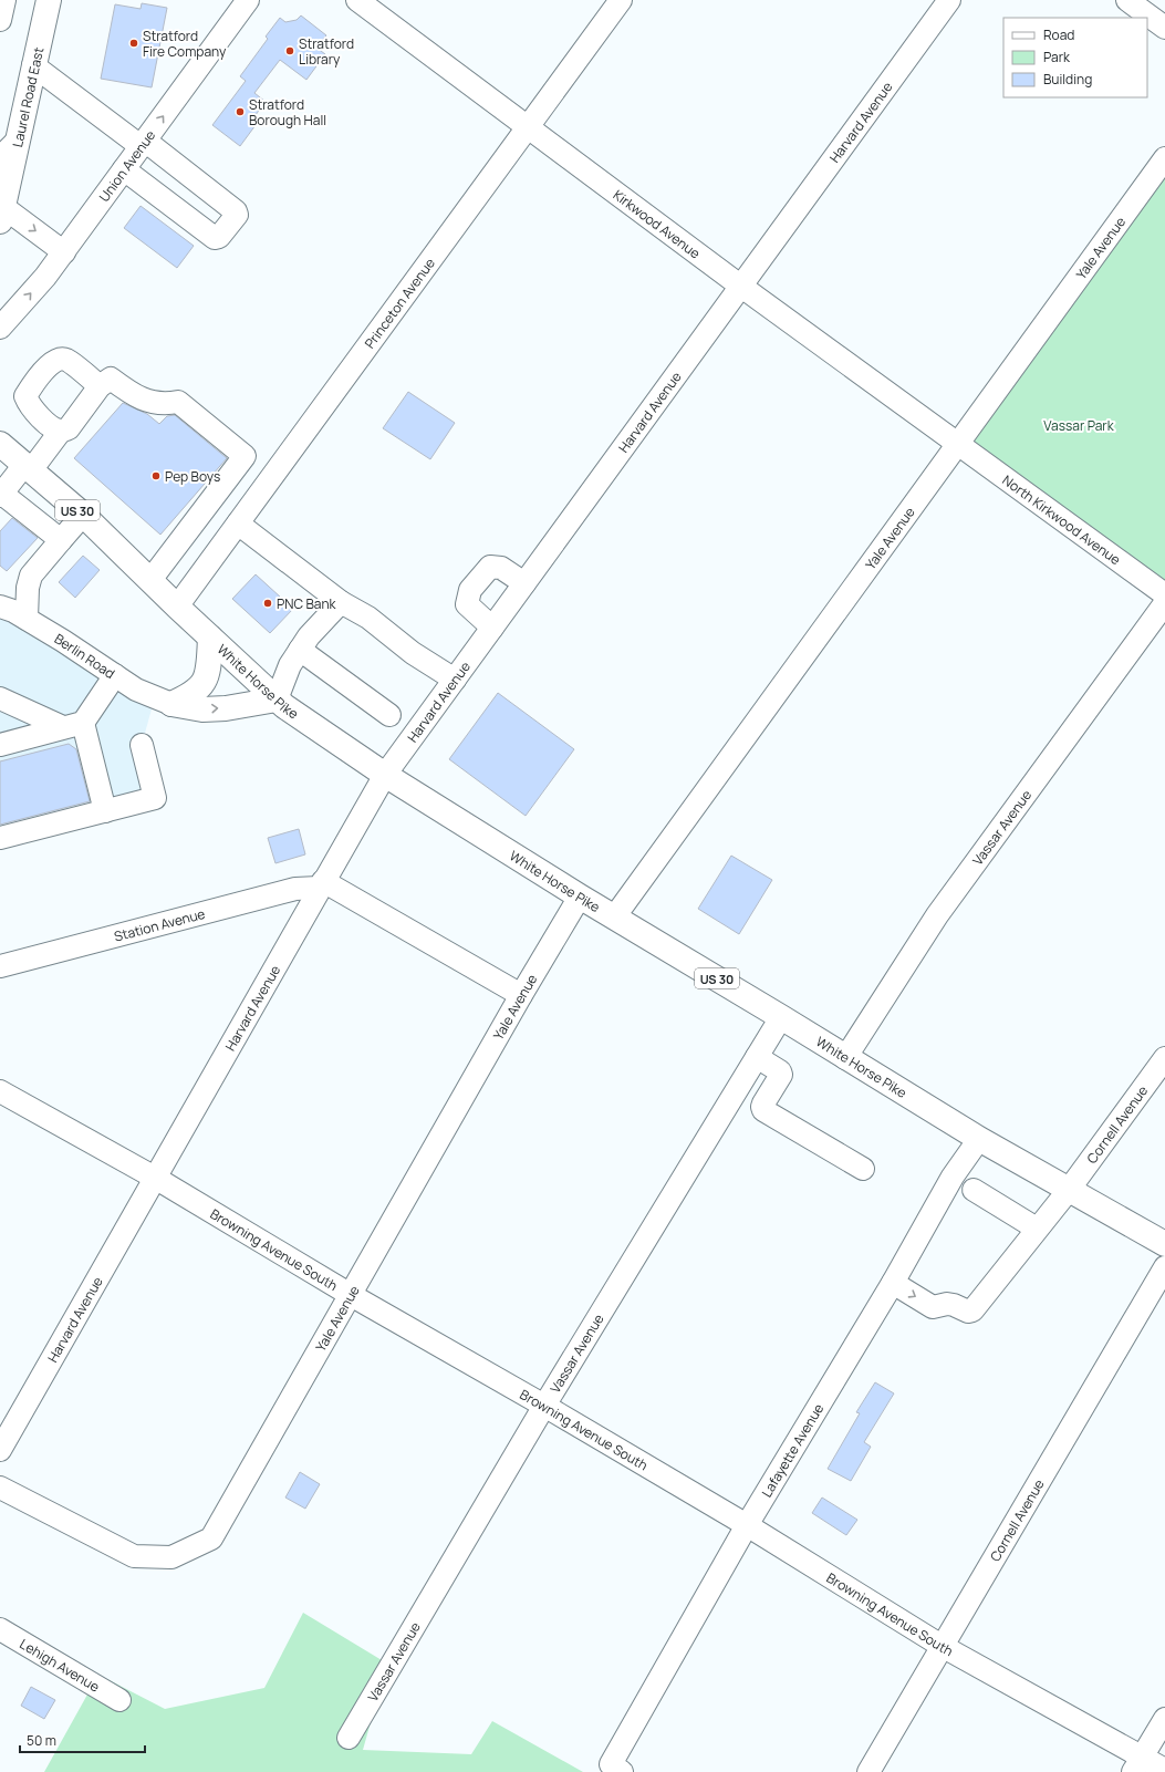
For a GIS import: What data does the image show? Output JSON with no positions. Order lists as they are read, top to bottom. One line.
{"streets":{"main road":["Laurel Road East","US 30","White Horse Pike"],"street":["Harvard Avenue","Union Avenue","Kirkwood Avenue","Yale Avenue","Princeton Avenue","North Kirkwood Avenue","Berlin Road","Vassar Avenue","Station Avenue","Cornell Avenue","Browning Avenue South","Lafayette Avenue","Lehigh Avenue"]},"crossings":[["Harvard Avenue","Kirkwood Avenue"],["Harvard Avenue","White Horse Pike"],["Harvard Avenue","Station Avenue"],["Harvard Avenue","Browning Avenue South"],["Kirkwood Avenue","Yale Avenue"],["Kirkwood Avenue","Princeton Avenue"],["Kirkwood Avenue","North Kirkwood Avenue"],["Yale Avenue","North Kirkwood Avenue"],["Yale Avenue","White Horse Pike"],["Yale Avenue","Browning Avenue South"],["Princeton Avenue","White Horse Pike"],["White Horse Pike","Vassar Avenue"],["White Horse Pike","Cornell Avenue"],["White Horse Pike","Lafayette Avenue"],["Vassar Avenue","Browning Avenue South"],["Cornell Avenue","Browning Avenue South"],["Cornell Avenue","Lafayette Avenue"],["Browning Avenue South","Lafayette Avenue"]],"one_way":["Union Avenue"],"parks":["Vassar Park"],"places":["Stratford Fire Company","Stratford Library","Stratford Borough Hall","Pep Boys","PNC Bank"],"legend":["Road","Park","Building"],"scale_bar":"50 m"}
